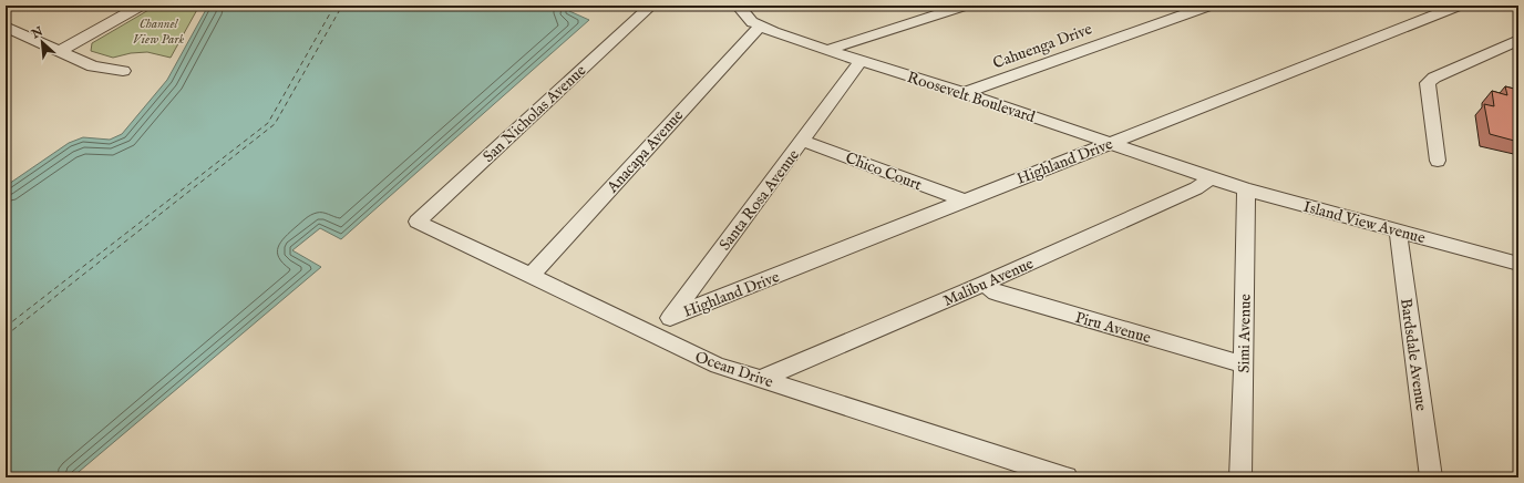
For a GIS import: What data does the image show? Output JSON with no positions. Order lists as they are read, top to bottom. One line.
{"streets":{"street":["Cahuenga Drive","Roosevelt Boulevard","San Nicholas Avenue","Anacapa Avenue","Highland Drive","Chico Court","Santa Rosa Avenue","Island View Avenue","Malibu Avenue","Piru Avenue","Simi Avenue","Bardsdale Avenue","Ocean Drive"]},"crossings":[["Cahuenga Drive","Roosevelt Boulevard"],["Roosevelt Boulevard","Anacapa Avenue"],["Roosevelt Boulevard","Highland Drive"],["Roosevelt Boulevard","Santa Rosa Avenue"],["Roosevelt Boulevard","Island View Avenue"],["Roosevelt Boulevard","Malibu Avenue"],["San Nicholas Avenue","Ocean Drive"],["Anacapa Avenue","Ocean Drive"],["Highland Drive","Chico Court"],["Highland Drive","Santa Rosa Avenue"],["Chico Court","Santa Rosa Avenue"],["Santa Rosa Avenue","Ocean Drive"],["Island View Avenue","Malibu Avenue"],["Island View Avenue","Simi Avenue"],["Island View Avenue","Bardsdale Avenue"],["Malibu Avenue","Piru Avenue"],["Malibu Avenue","Ocean Drive"],["Piru Avenue","Simi Avenue"]],"parks":["Channel View Park"],"north":"top left"}
